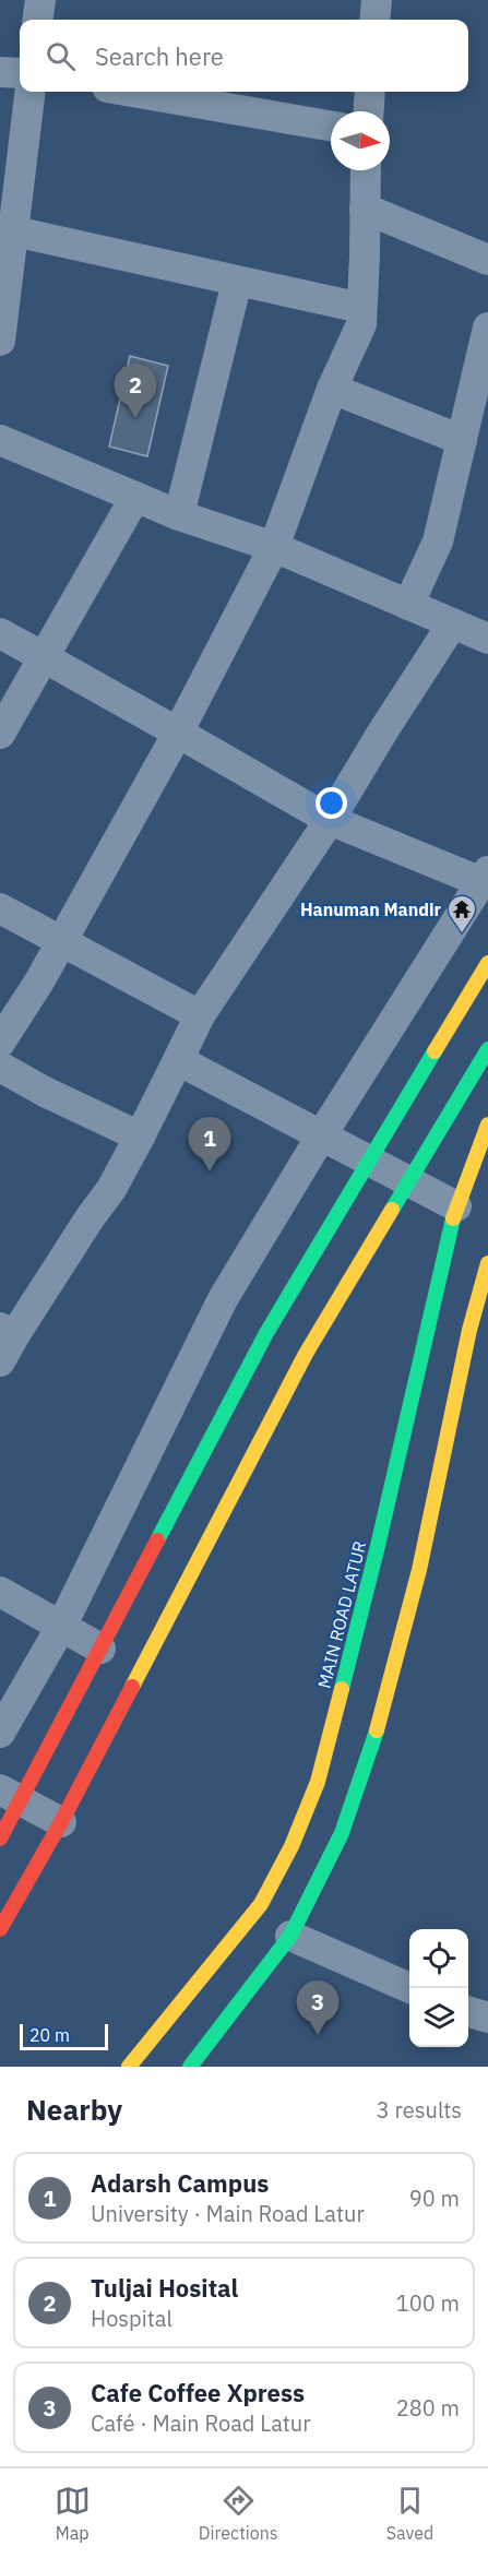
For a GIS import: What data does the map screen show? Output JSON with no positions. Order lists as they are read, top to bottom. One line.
{"streets":{"street":["MAIN ROAD LATUR"]},"places":{"temple":["Hanuman Mandir"]},"scale_bar":"20 m","north":"right","page":{"search":"Search here","pins":["2","1","3"],"scale":"20 m","heading":["Nearby","3 results"],"list":[{"mark":"1","name":"Adarsh Campus","note":"University · Main Road Latur","value":"90 m"},{"mark":"2","name":"Tuljai Hosital","note":"Hospital","value":"100 m"},{"mark":"3","name":"Cafe Coffee Xpress","note":"Café · Main Road Latur","value":"280 m"}],"nav":["Map","Directions","Saved"]}}
